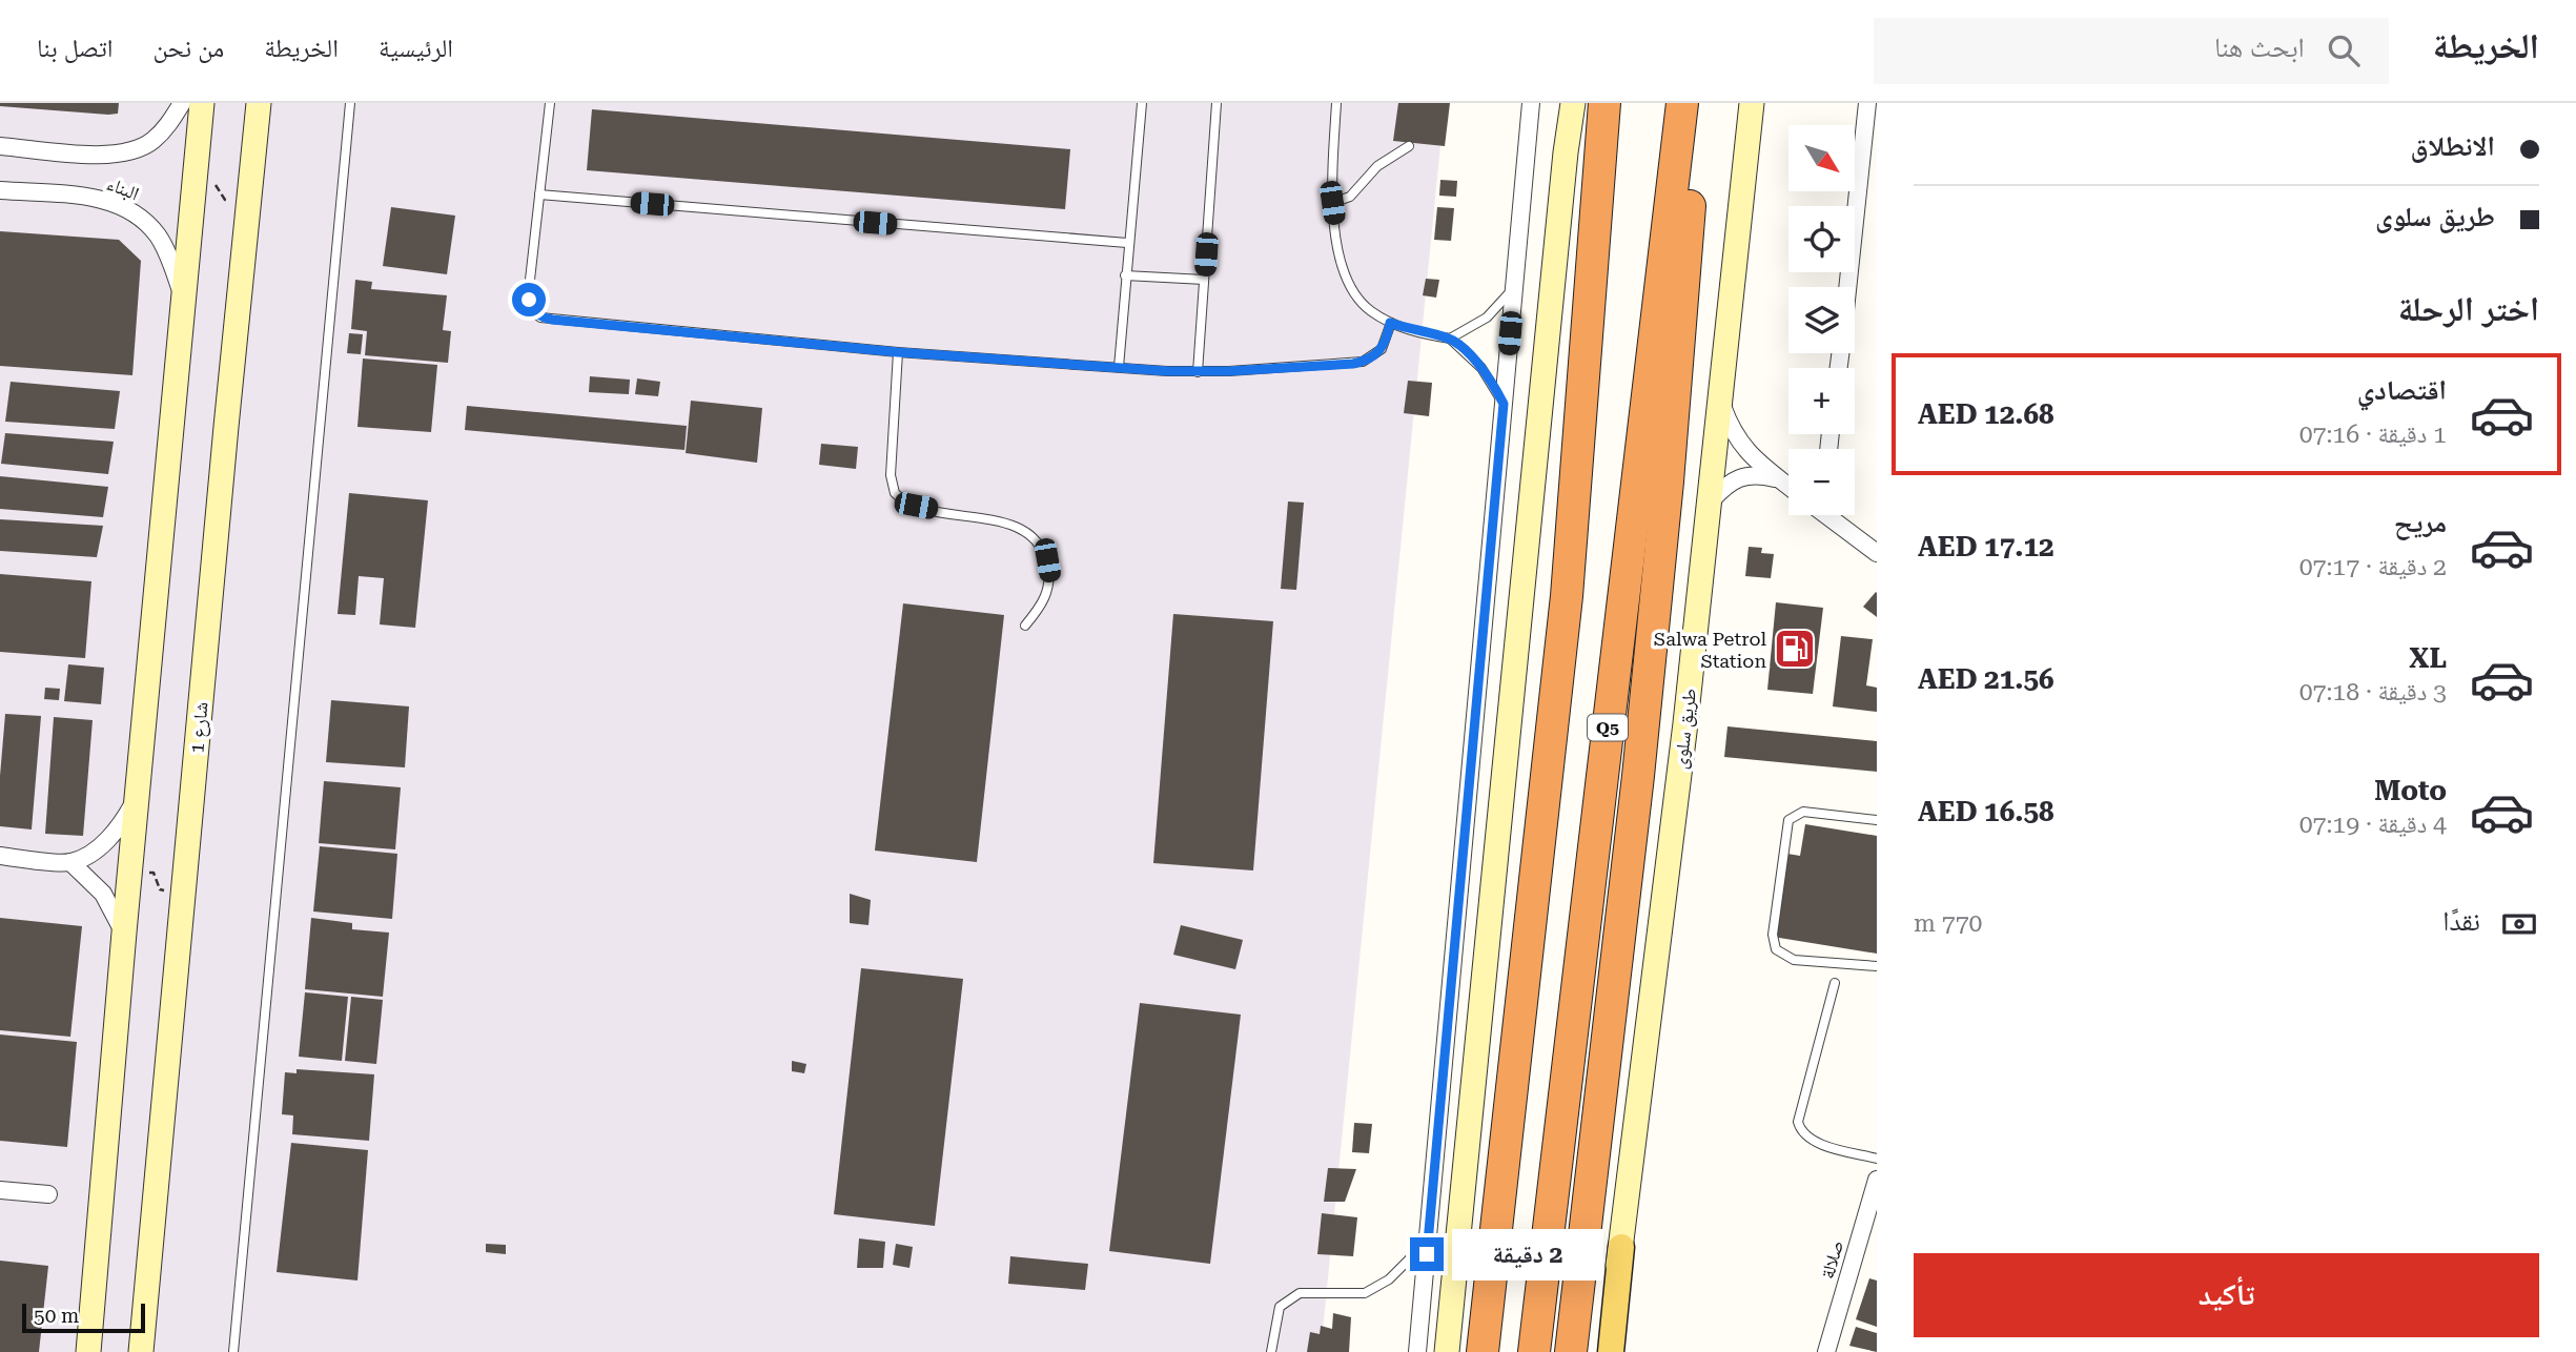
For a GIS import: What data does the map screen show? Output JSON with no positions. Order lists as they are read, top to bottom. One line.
{"streets":{"highway":["Q5"],"main road":["شارع 1","طريق سلوى"],"street":["البناء","صلالة"]},"places":{"fuel station":["Salwa Petrol Station"]},"scale_bar":"50 m","north":"bottom right","page":{"header":"الخريطة","search":"ابحث هنا","nav":["الرئيسية","الخريطة","من نحن","اتصل بنا"],"banner":["الانطلاق","طريق سلوى"],"map_buttons":["+","−"],"heading":"اختر الرحلة","list":[{"name":"اقتصادي","note":"1 دقيقة · 07:16","value":"AED 12.68"},{"name":"مريح","note":"2 دقيقة · 07:17","value":"AED 17.12"},{"name":"XL","note":"3 دقيقة · 07:18","value":"AED 21.56"},{"name":"Moto","note":"4 دقيقة · 07:19","value":"AED 16.58"}],"pay":["نقدًا","770 m"],"bubble":"2 دقيقة","buttons":"تأكيد","scale":"50 m"}}
